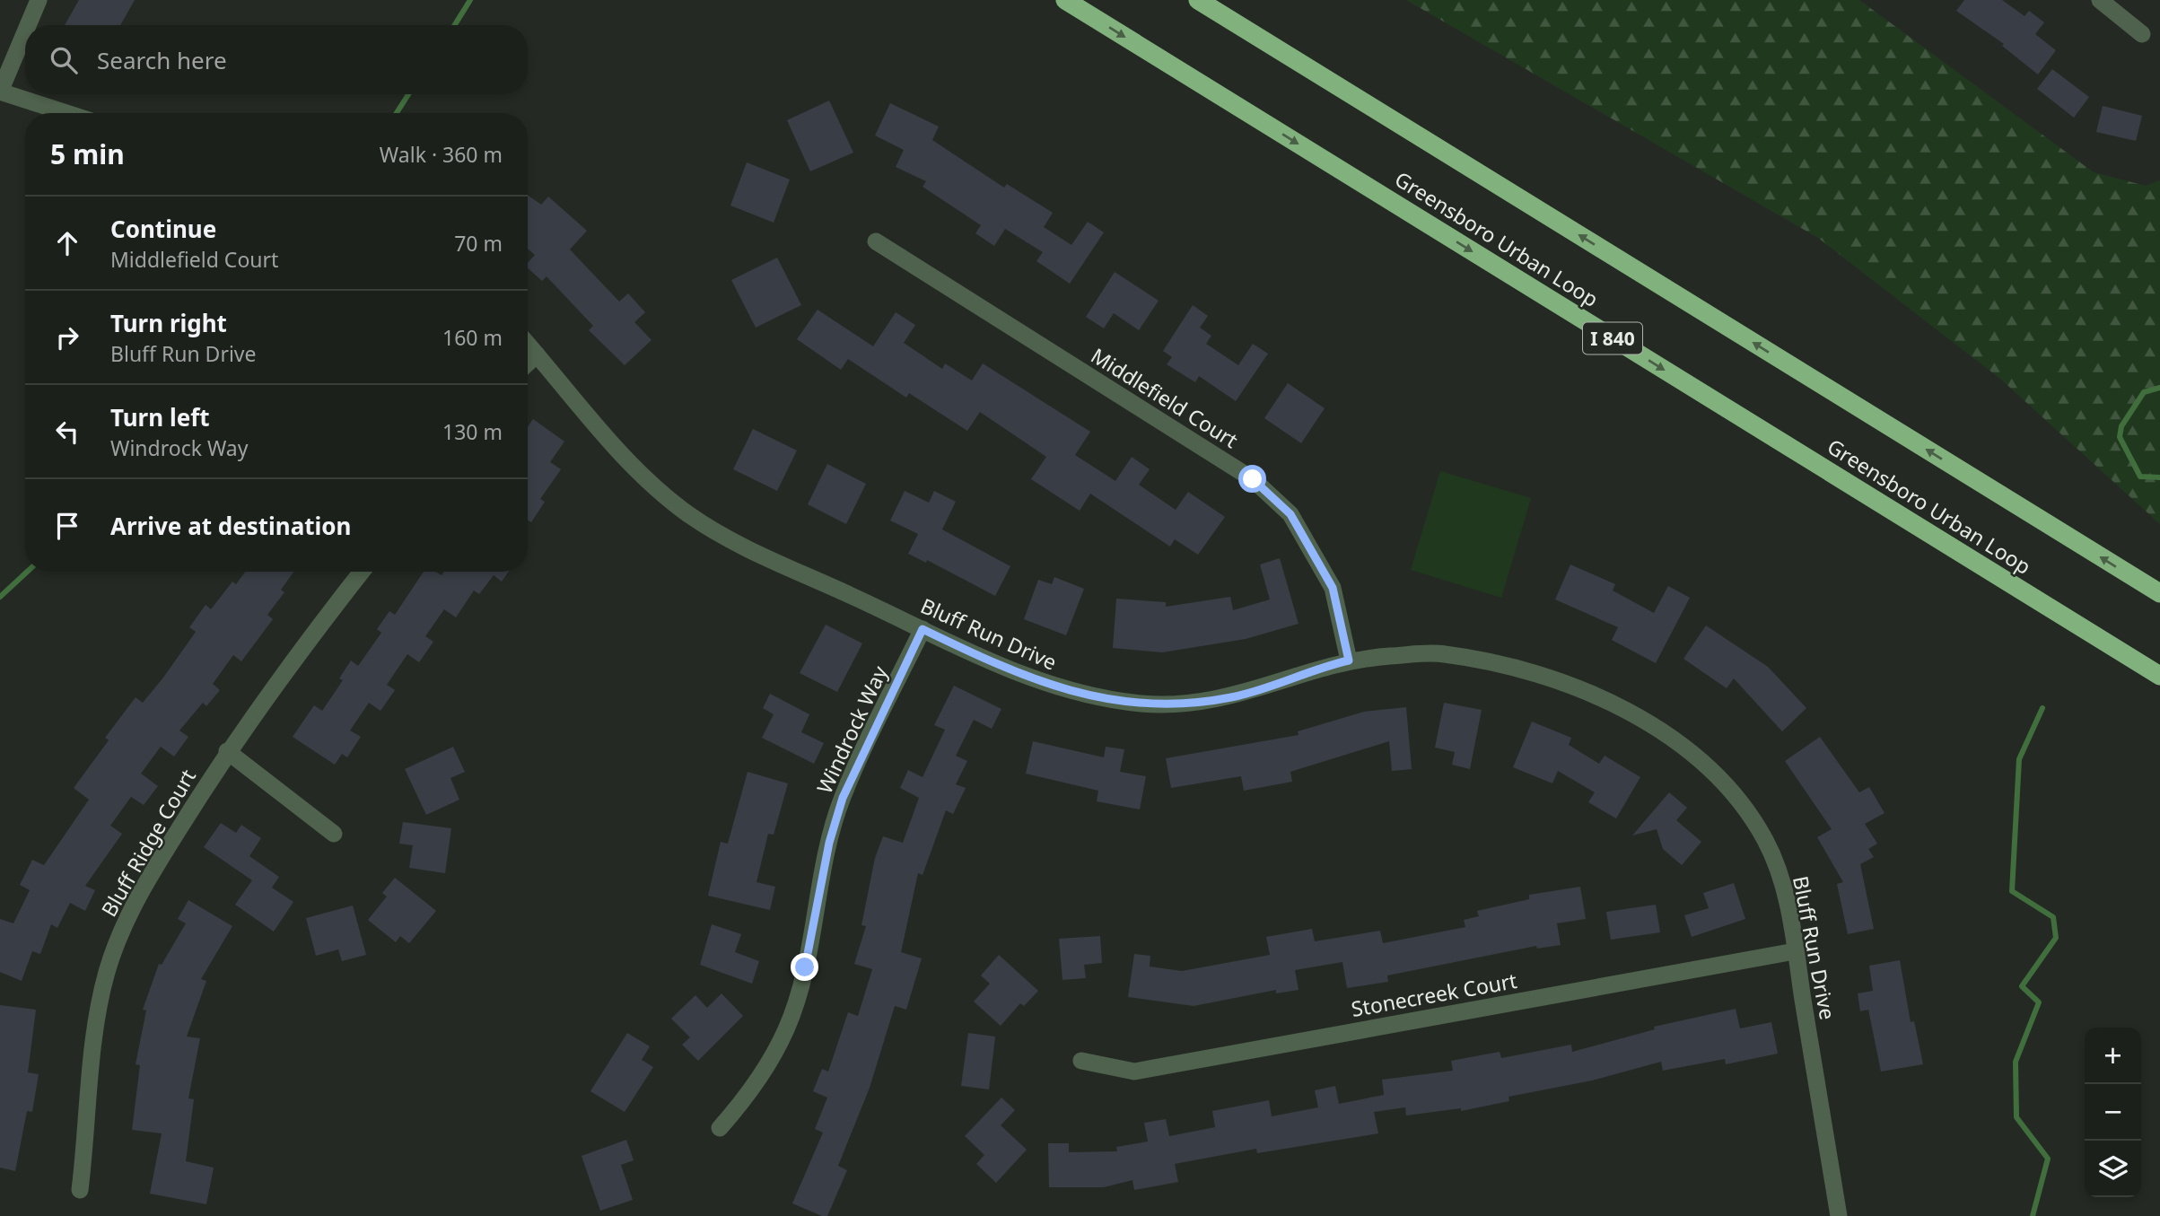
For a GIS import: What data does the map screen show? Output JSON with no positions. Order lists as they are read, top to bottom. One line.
{"streets":{"highway":["Greensboro Urban Loop","I 840"],"street":["Middlefield Court","Bluff Run Drive","Windrock Way","Bluff Ridge Court","Stonecreek Court"]},"crossings":[["Middlefield Court","Bluff Run Drive"],["Bluff Run Drive","Windrock Way"],["Bluff Run Drive","Stonecreek Court"]],"page":{"search":"Search here","heading":["5 min","Walk · 360 m"],"list":[["Continue","Middlefield Court","70 m"],["Turn right","Bluff Run Drive","160 m"],["Turn left","Windrock Way","130 m"],"Arrive at destination"],"map_buttons":["+","−"]}}
